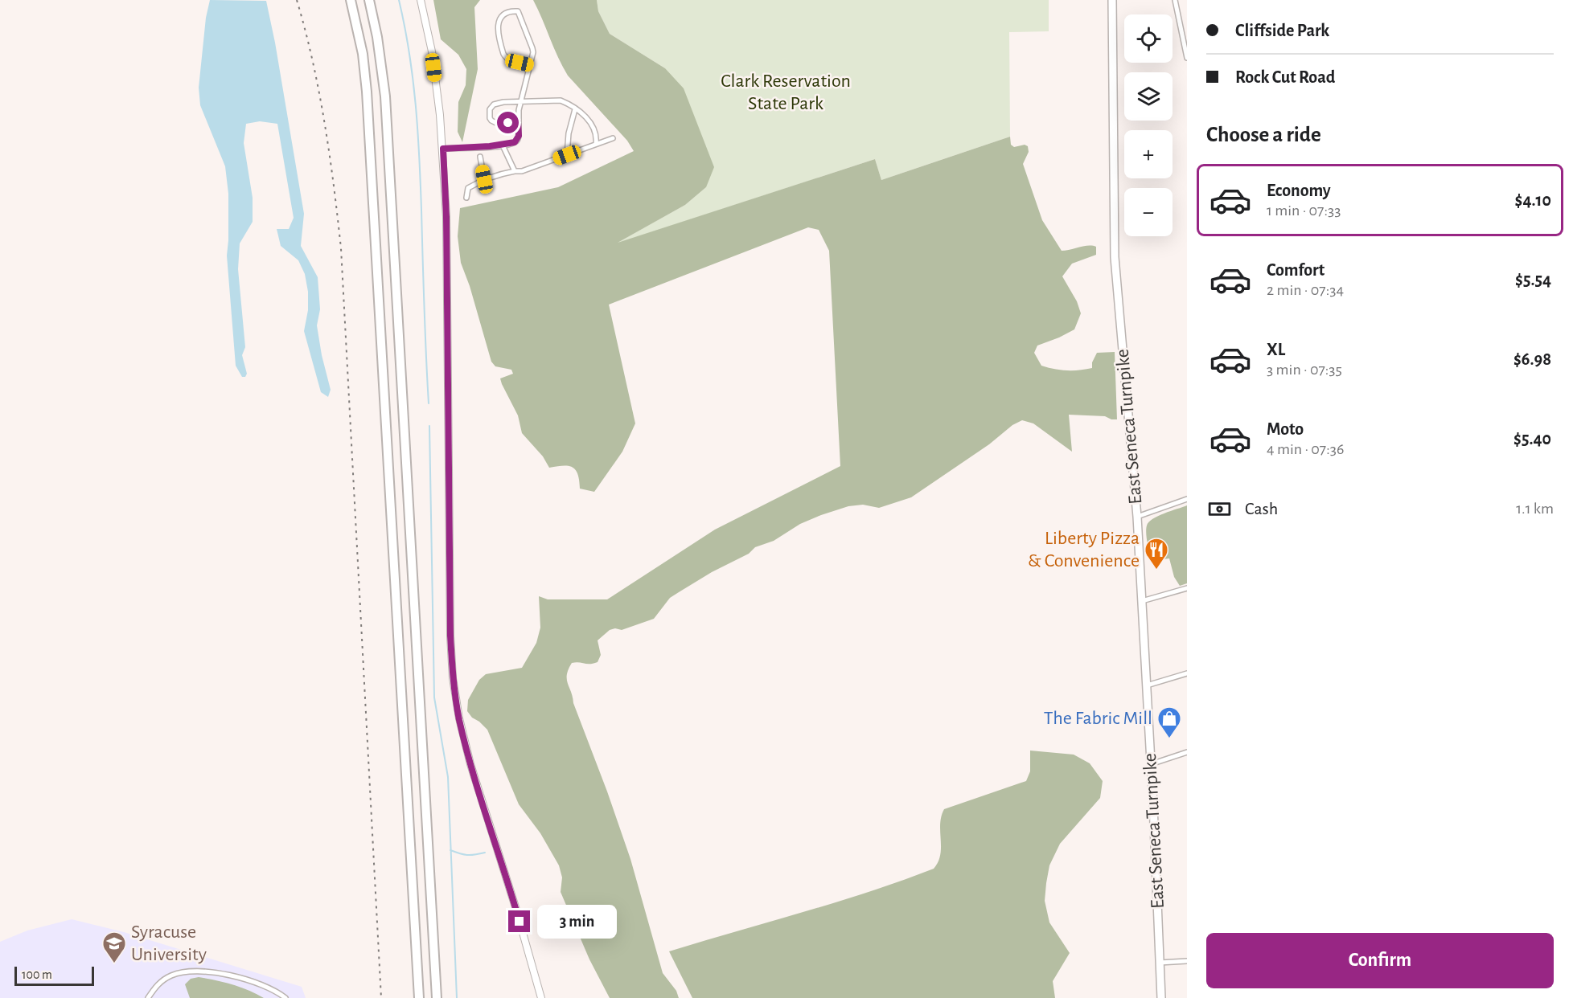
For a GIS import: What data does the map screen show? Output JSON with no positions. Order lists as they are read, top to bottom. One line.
{"streets":{"main road":["East Seneca Turnpike"]},"parks":["Clark Reservation State Park"],"places":{"restaurant":["Liberty Pizza & Convenience"],"shop":["The Fabric Mill"],"school or university":["Syracuse University"]},"scale_bar":"100 m","page":{"banner":["Cliffside Park","Rock Cut Road"],"map_buttons":["+","−"],"heading":"Choose a ride","list":[{"name":"Economy","note":"1 min · 07:33","value":"$4.10"},{"name":"Comfort","note":"2 min · 07:34","value":"$5.54"},{"name":"XL","note":"3 min · 07:35","value":"$6.98"},{"name":"Moto","note":"4 min · 07:36","value":"$5.40"}],"pay":["Cash","1.1 km"],"bubble":"3 min","buttons":"Confirm","scale":"100 m"}}
